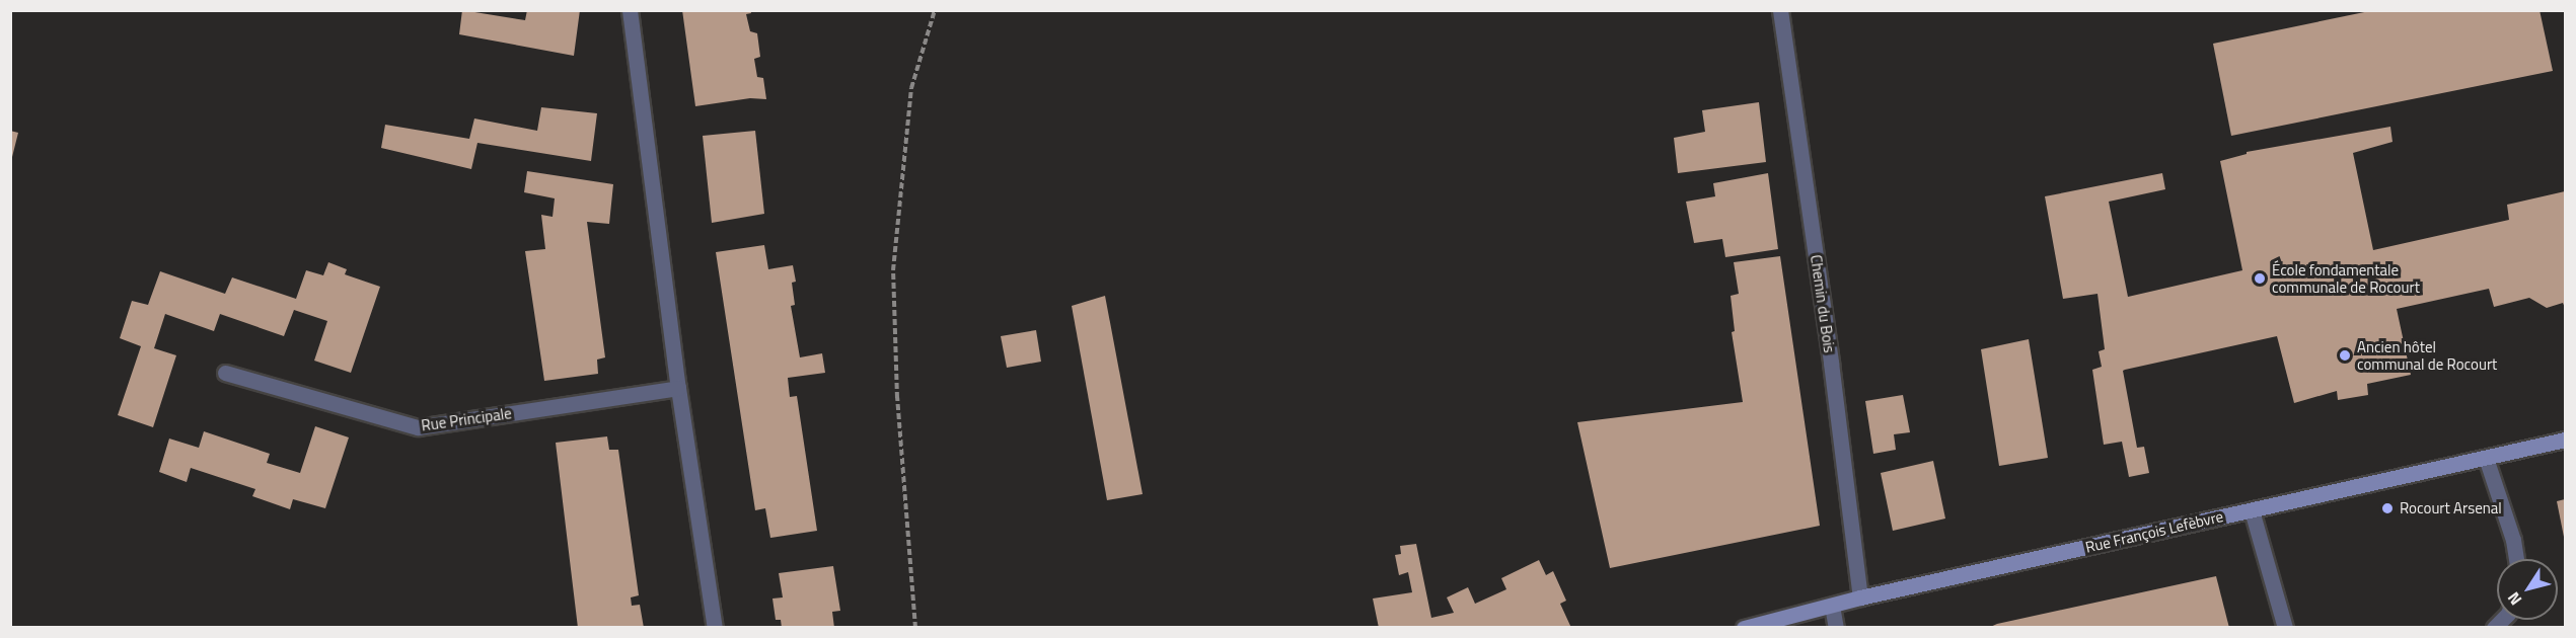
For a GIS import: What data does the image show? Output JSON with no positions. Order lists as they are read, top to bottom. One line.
{"streets":{"main road":["Rue François Lefèbvre"],"street":["Chemin du Bois","Rue Principale"]},"crossings":[["Chemin du Bois","Rue François Lefèbvre"]],"places":["École fondamentale communale de Rocourt","Ancien hôtel communal de Rocourt","Rocourt Arsenal"],"north":"bottom left"}
